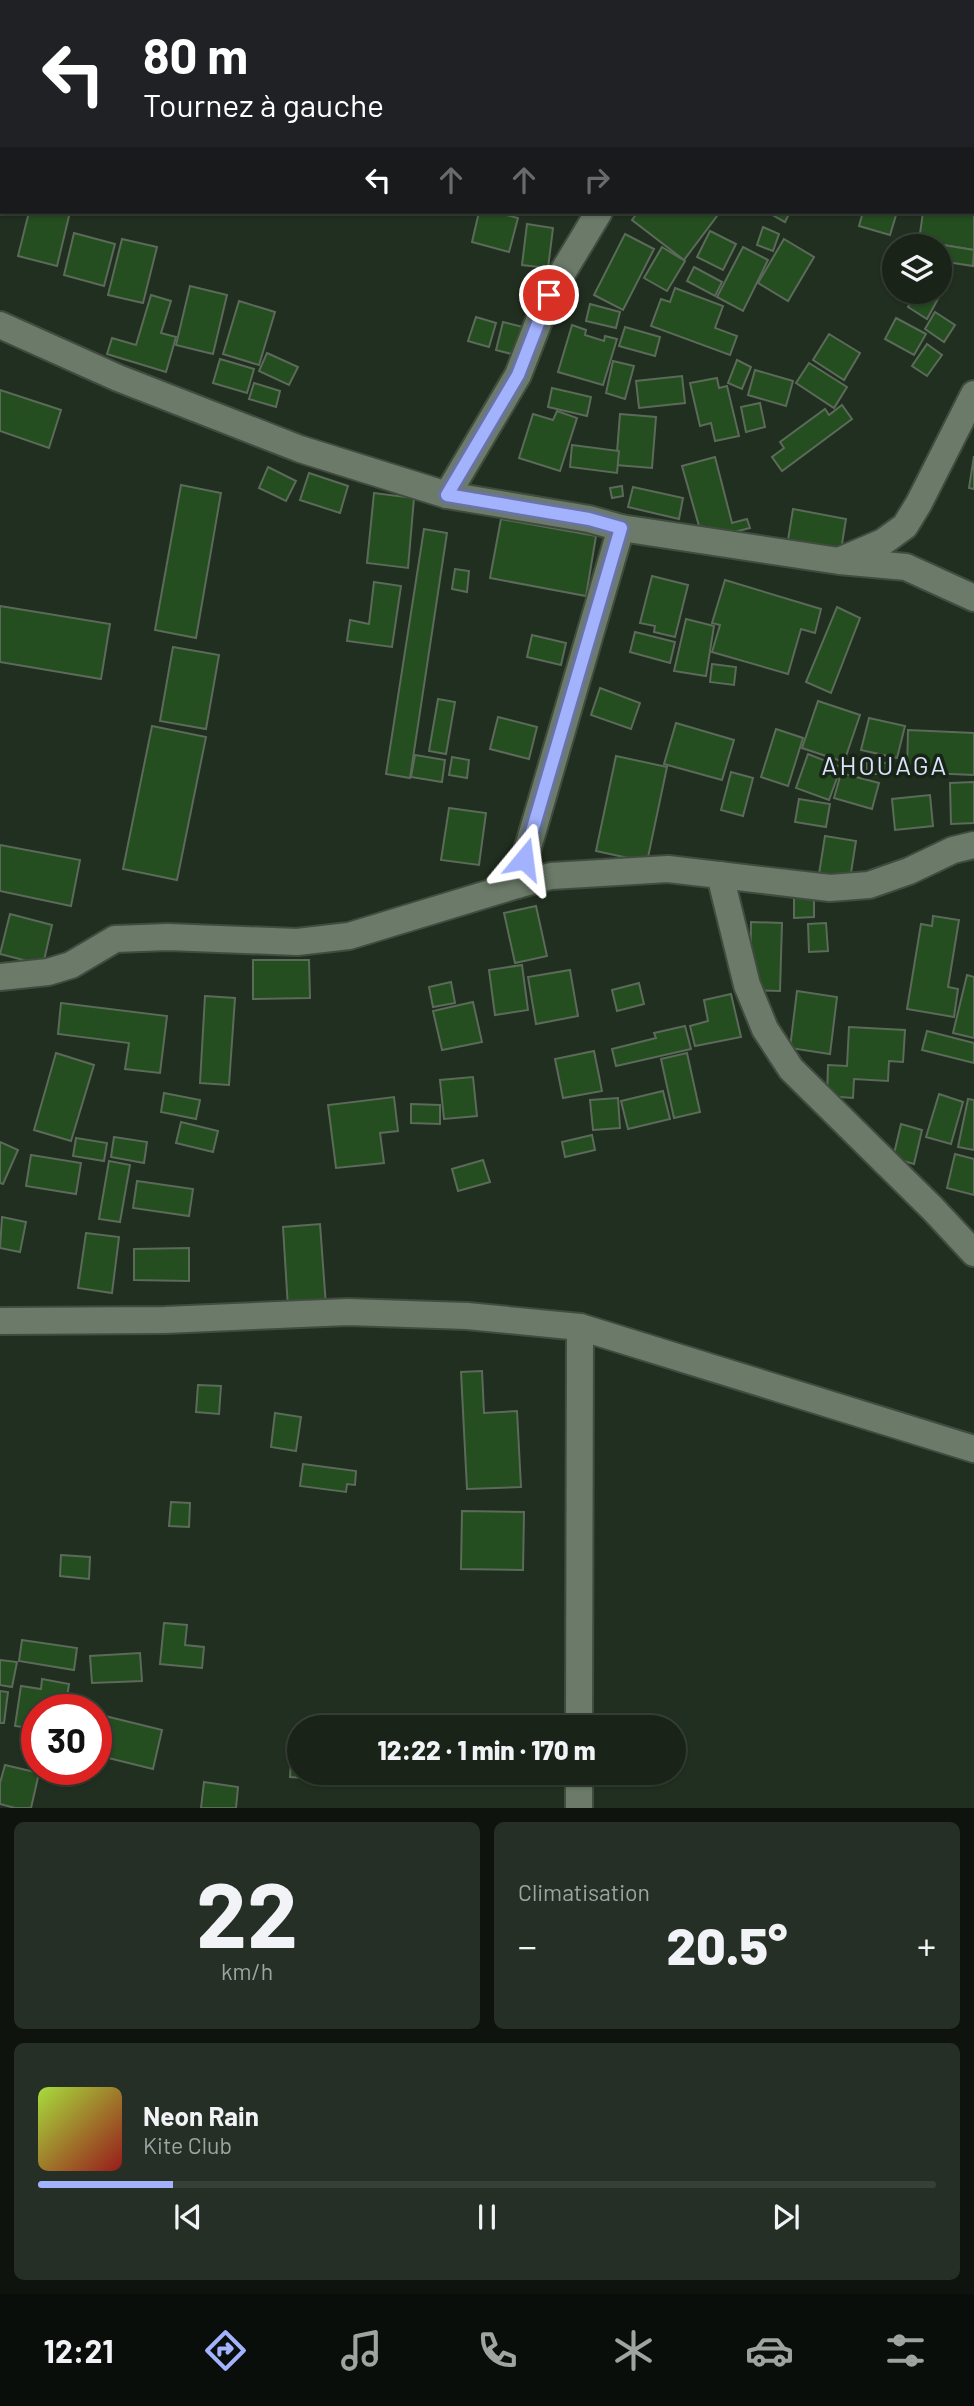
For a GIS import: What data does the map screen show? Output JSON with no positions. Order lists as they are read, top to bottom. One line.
{"districts":["AHOUAGA"],"page":{"turn":["80 m","Tournez à gauche"],"limit":"30","trip":"12:22 · 1 min · 170 m","tile":[["22","km/h"],"Climatisation"],"heat":["−","20.5°","+"],"song":["Neon Rain","Kite Club"],"tabs":"12:21"}}
